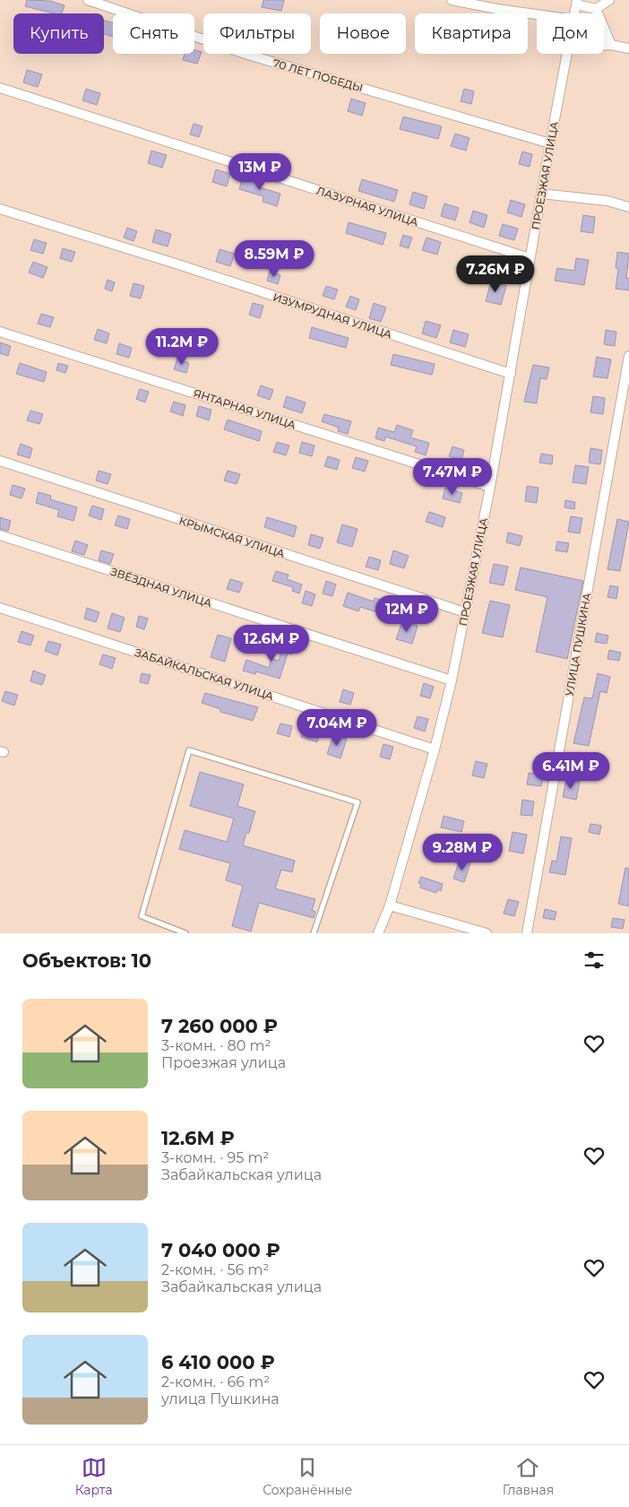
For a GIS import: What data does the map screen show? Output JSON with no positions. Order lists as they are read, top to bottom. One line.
{"streets":{"street":["70 ЛЕТ ПОБЕДЫ","ПРОЕЗЖАЯ УЛИЦА","ЛАЗУРНАЯ УЛИЦА","ИЗУМРУДНАЯ УЛИЦА","ЯНТАРНАЯ УЛИЦА","КРЫМСКАЯ УЛИЦА","ЗВЁЗДНАЯ УЛИЦА","УЛИЦА ПУШКИНА","ЗАБАЙКАЛЬСКАЯ УЛИЦА"]},"crossings":[["70 ЛЕТ ПОБЕДЫ","ПРОЕЗЖАЯ УЛИЦА"],["ПРОЕЗЖАЯ УЛИЦА","ЛАЗУРНАЯ УЛИЦА"],["ПРОЕЗЖАЯ УЛИЦА","ИЗУМРУДНАЯ УЛИЦА"],["ПРОЕЗЖАЯ УЛИЦА","ЯНТАРНАЯ УЛИЦА"],["ПРОЕЗЖАЯ УЛИЦА","КРЫМСКАЯ УЛИЦА"],["ПРОЕЗЖАЯ УЛИЦА","ЗВЁЗДНАЯ УЛИЦА"],["ПРОЕЗЖАЯ УЛИЦА","ЗАБАЙКАЛЬСКАЯ УЛИЦА"]],"page":{"chip":["Купить","Снять","Фильтры","Новое","Квартира","Дом"],"price":["13M ₽","8.59M ₽","7.26M ₽","11.2M ₽","7.47M ₽","12M ₽","12.6M ₽","7.04M ₽","6.41M ₽","9.28M ₽"],"heading":"Объектов: 10","list":[{"name":"7 260 000 ₽","note":"3-комн. · 80 m² · Проезжая улица"},{"name":"12.6M ₽","note":"3-комн. · 95 m² · Забайкальская улица"},{"name":"7 040 000 ₽","note":"2-комн. · 56 m² · Забайкальская улица"},{"name":"6 410 000 ₽","note":"2-комн. · 66 m² · улица Пушкина"}],"tabs":["Карта","Сохранённые","Главная"]}}
